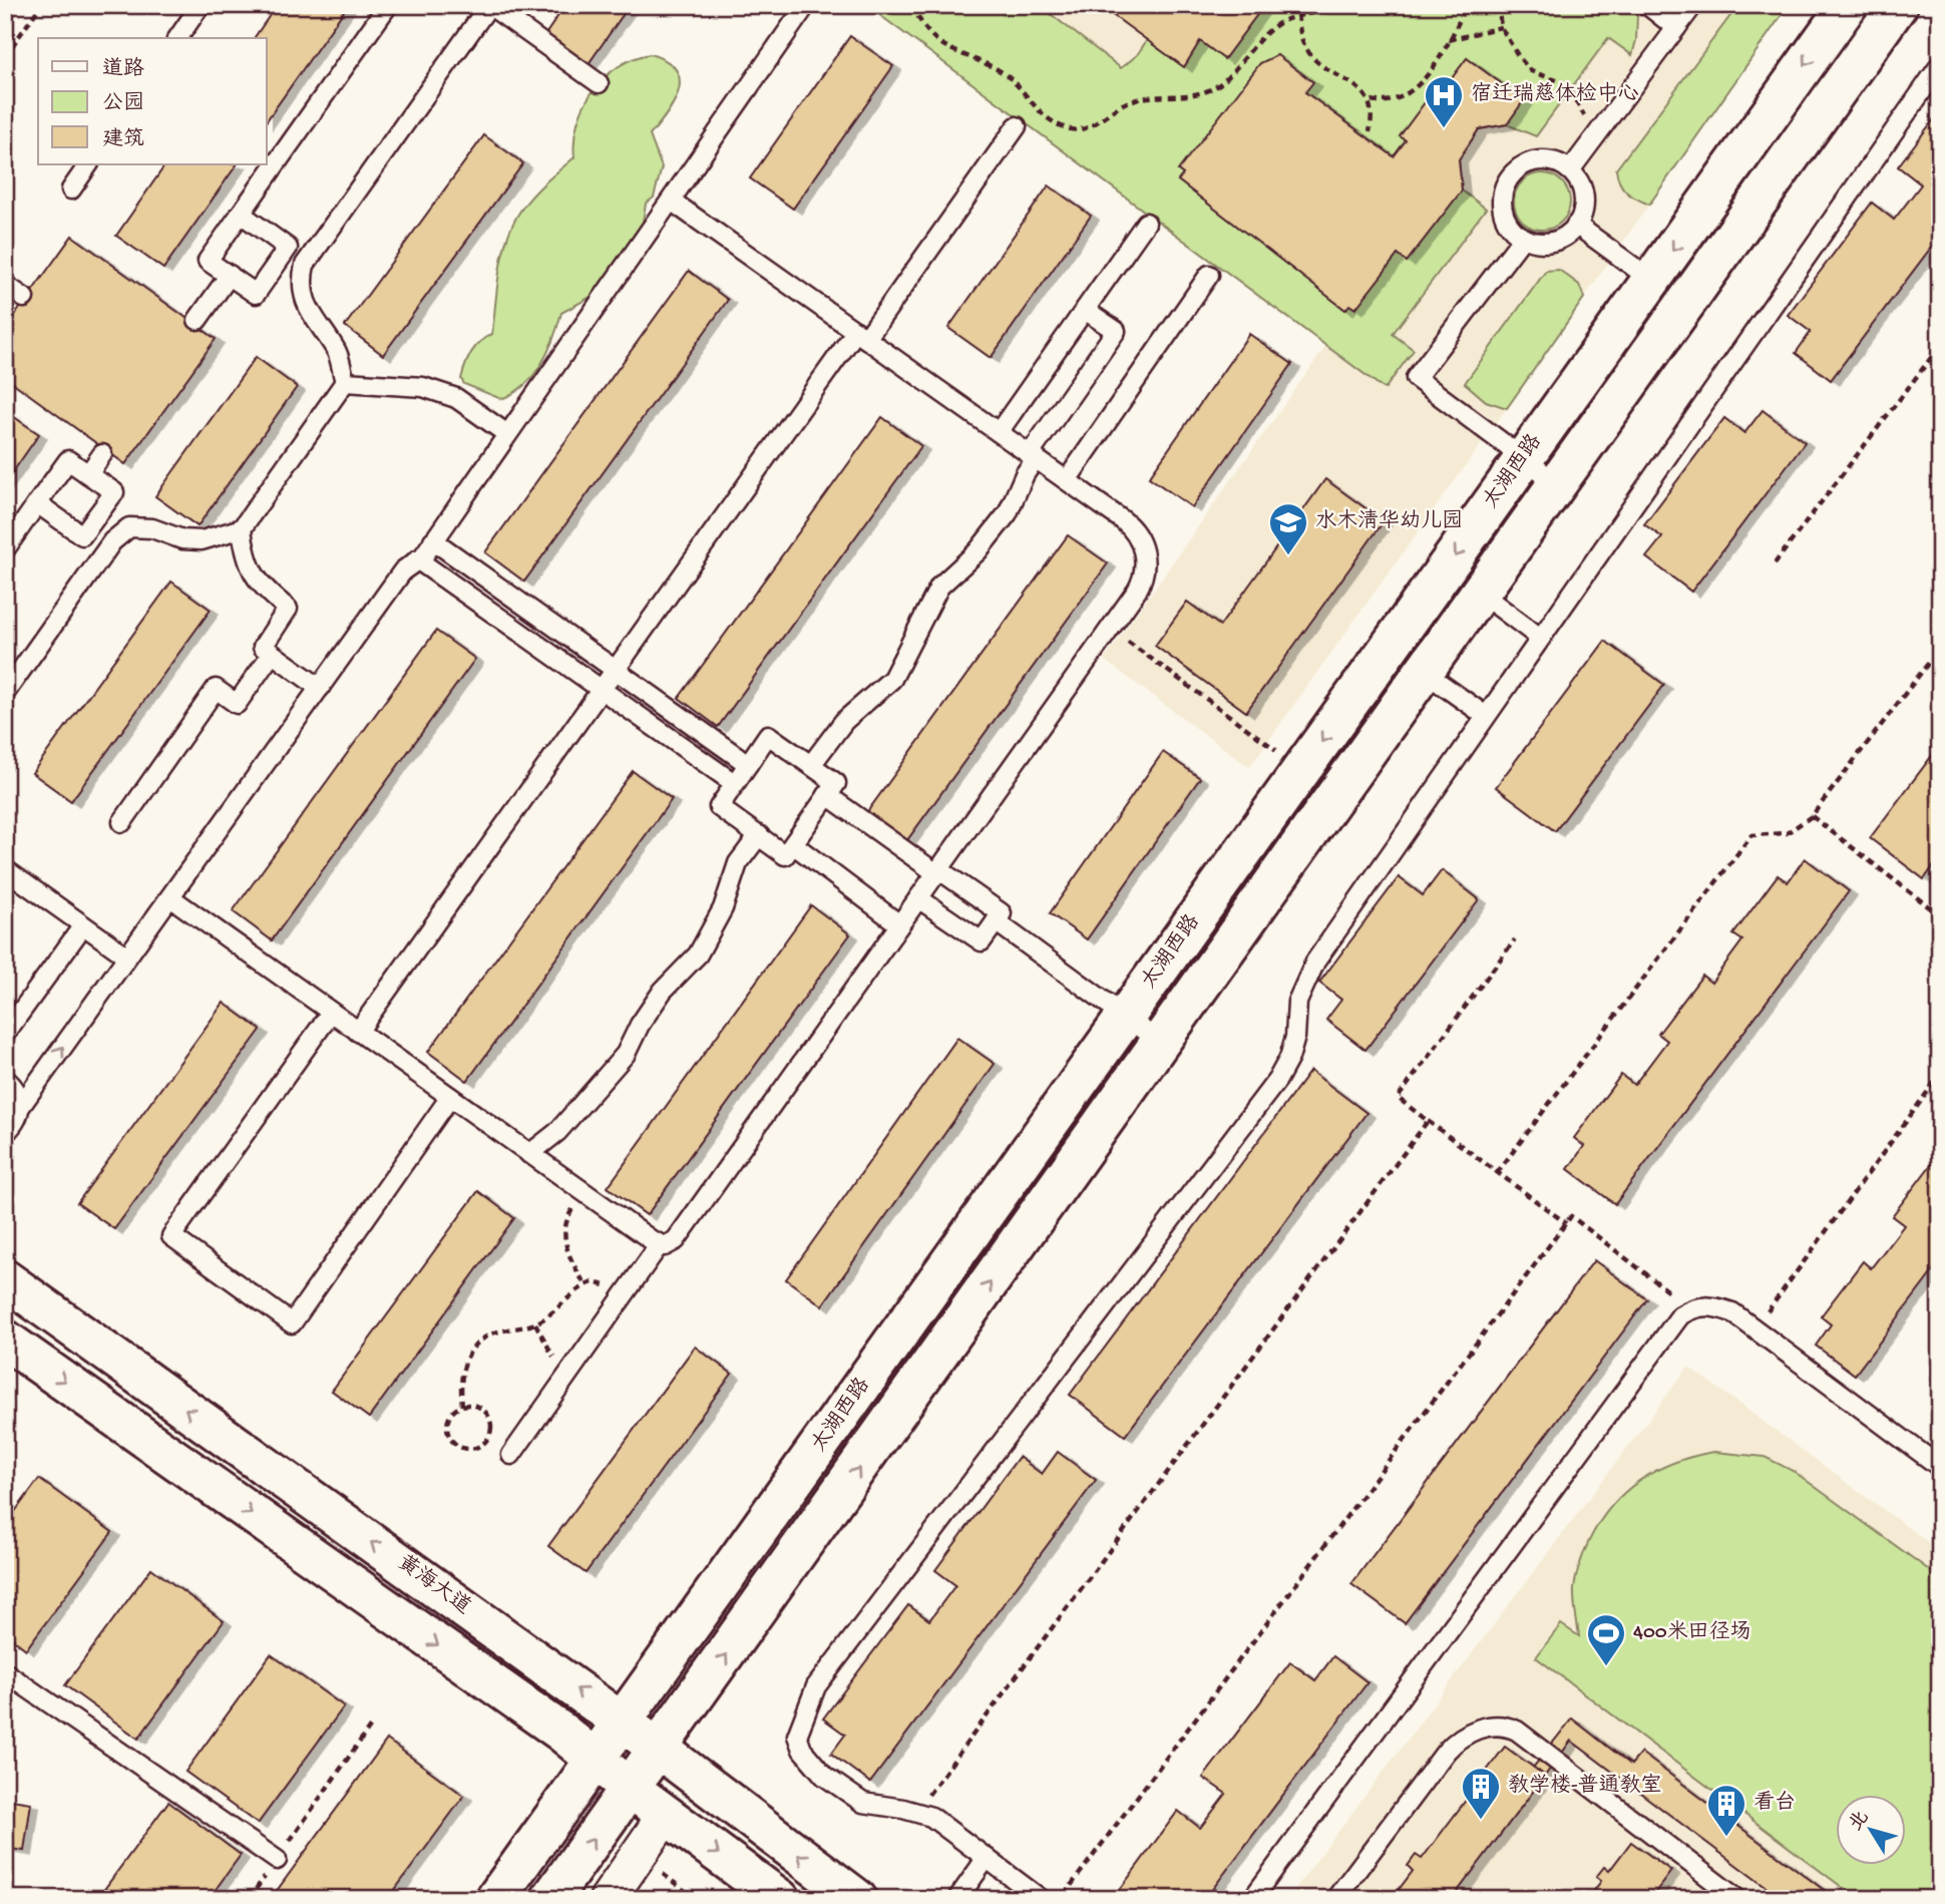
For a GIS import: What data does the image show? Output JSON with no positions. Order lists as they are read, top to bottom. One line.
{"streets":{"street":["太湖西路","黄海大道"]},"crossings":[["太湖西路","黄海大道"]],"places":{"hospital":["宿迁瑞慈体检中心"],"school or university":["水木清华幼儿园"],"sports":["400米田径场"],"building":["教学楼-普通教室","看台"]},"legend":["道路","公园","建筑"],"north":"top left"}
